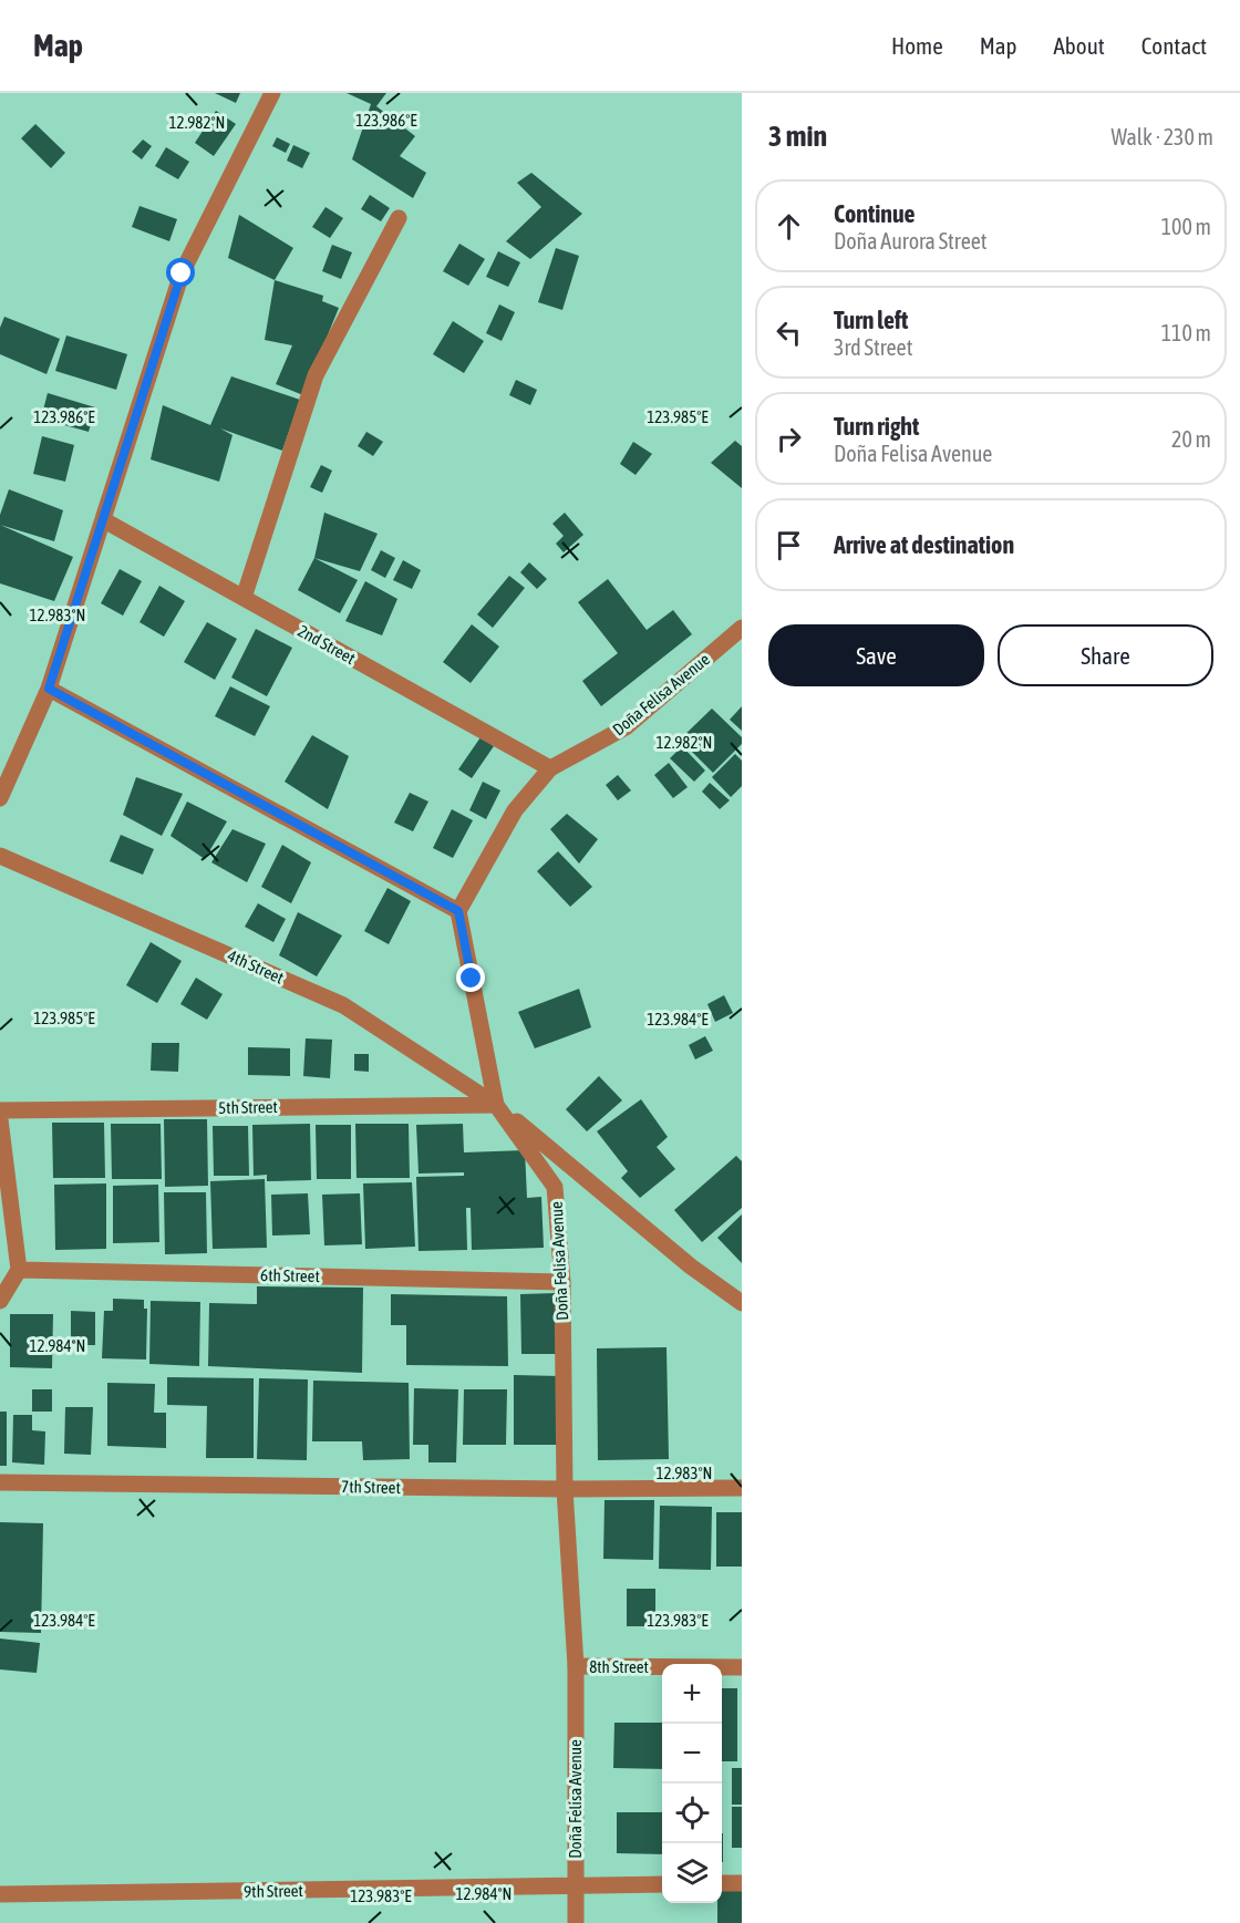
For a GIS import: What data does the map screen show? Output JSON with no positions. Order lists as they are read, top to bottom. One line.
{"streets":{"street":["2nd Street","Doña Felisa Avenue","4th Street","5th Street","6th Street","7th Street","8th Street","9th Street"]},"crossings":[["2nd Street","Doña Felisa Avenue"],["Doña Felisa Avenue","4th Street"],["Doña Felisa Avenue","5th Street"],["Doña Felisa Avenue","6th Street"],["Doña Felisa Avenue","7th Street"],["Doña Felisa Avenue","8th Street"],["Doña Felisa Avenue","9th Street"],["4th Street","5th Street"]],"page":{"header":"Map","nav":["Home","Map","About","Contact"],"heading":["3 min","Walk · 230 m"],"list":[["Continue","Doña Aurora Street","100 m"],["Turn left","3rd Street","110 m"],["Turn right","Doña Felisa Avenue","20 m"],"Arrive at destination"],"buttons":["Save","Share"],"map_buttons":["+","−"]},"coordinates":["123.986°E","12.982°N","123.985°E","12.983°N","123.984°E","12.984°N","123.983°E"]}
